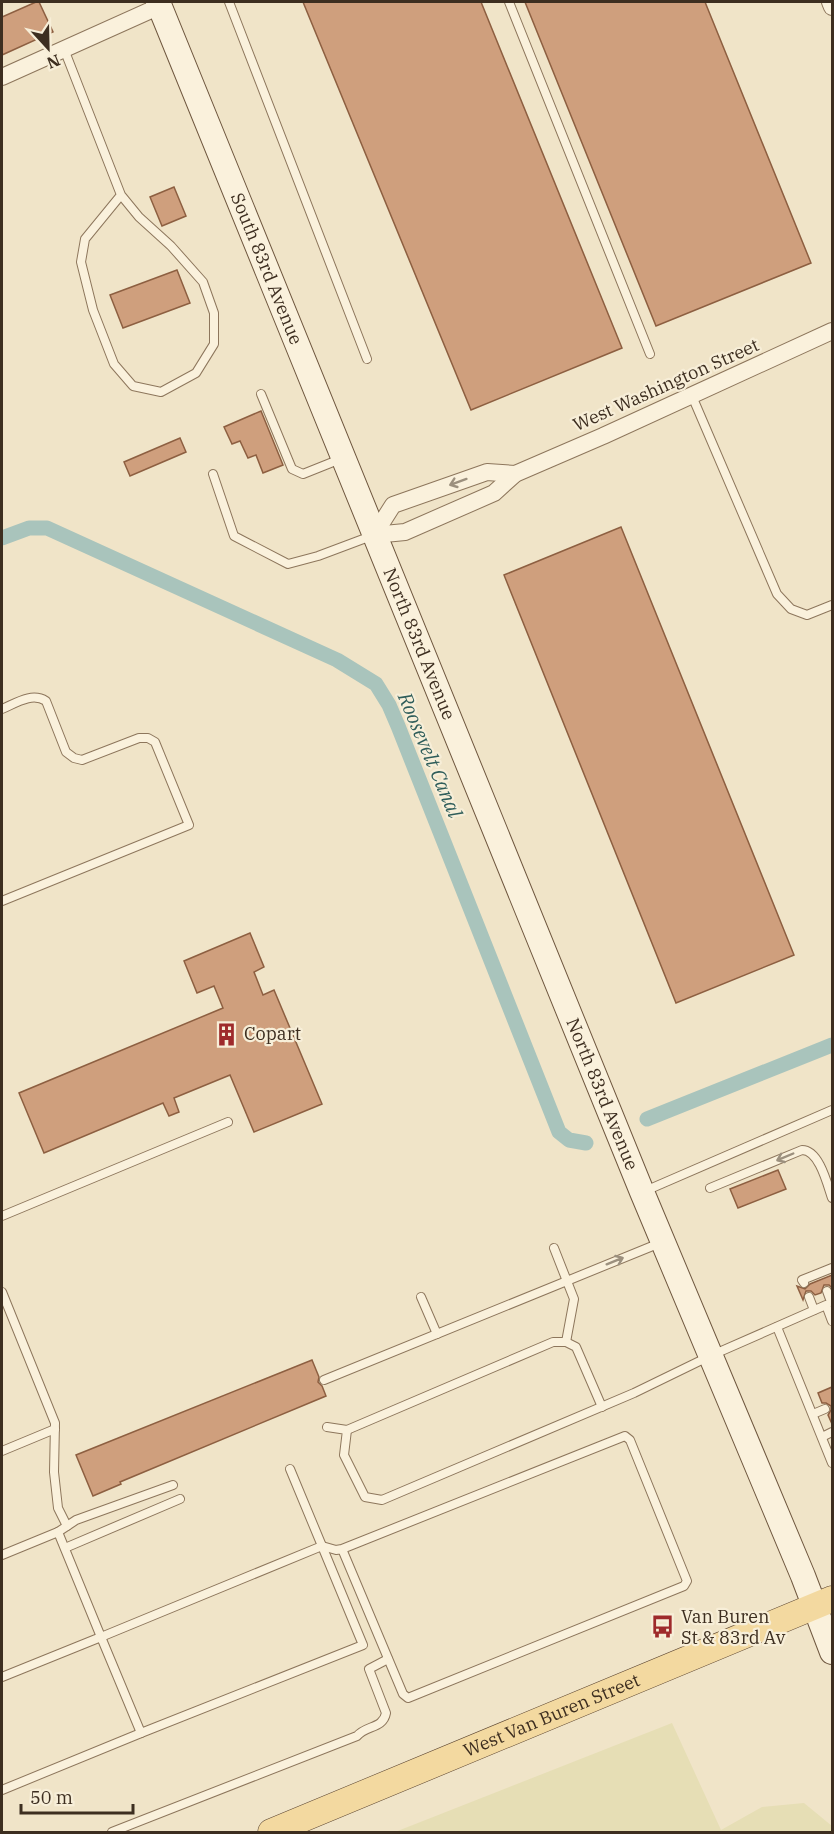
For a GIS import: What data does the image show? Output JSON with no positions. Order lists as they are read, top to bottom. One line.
{"streets":{"main road":["South 83rd Avenue","North 83rd Avenue","West Van Buren Street"],"street":["West Washington Street"]},"crossings":[["South 83rd Avenue","West Washington Street"],["South 83rd Avenue","North 83rd Avenue"],["West Washington Street","North 83rd Avenue"],["North 83rd Avenue","West Van Buren Street"]],"water":["Roosevelt Canal"],"places":{"building":["Copart"],"bus stop":["Van Buren St & 83rd Av"]},"scale_bar":"50 m","north":"bottom"}
